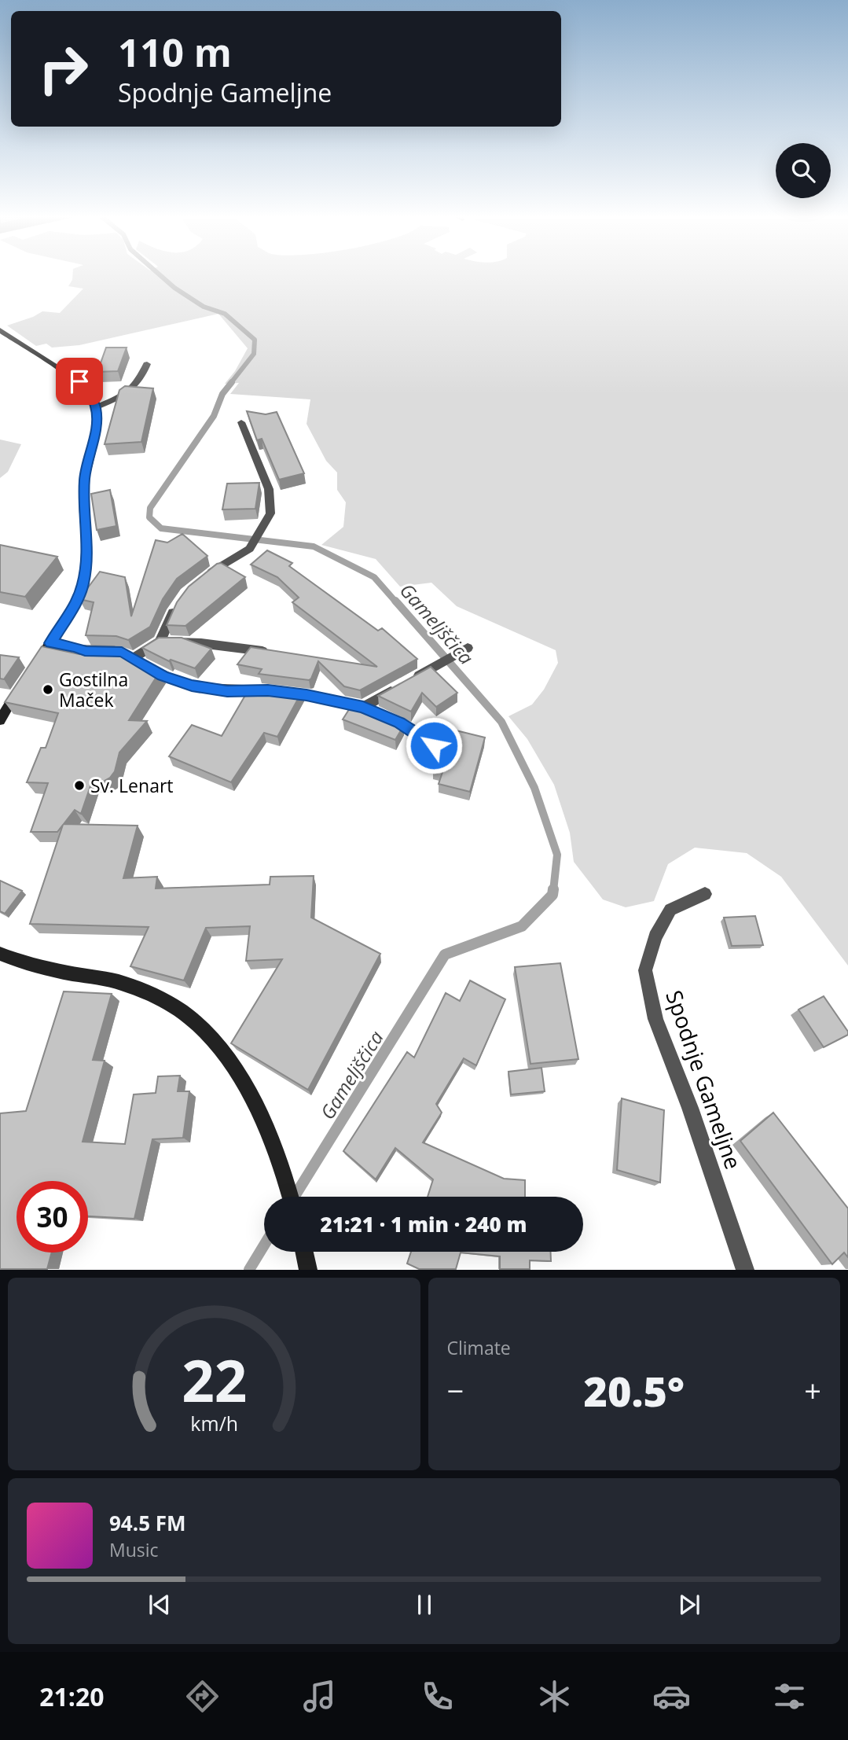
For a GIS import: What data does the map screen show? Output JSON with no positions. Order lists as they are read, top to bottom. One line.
{"streets":{"street":["Spodnje Gameljne"]},"water":["Gameljščica"],"places":["Gostilna Maček","Sv. Lenart"],"page":{"turn":["110 m","Spodnje Gameljne"],"limit":"30","trip":"21:21 · 1 min · 240 m","tile":"Climate","heat":["−","20.5°","+"],"song":["94.5 FM","Music"],"tabs":"21:20","gauge":["22","km/h"]}}
